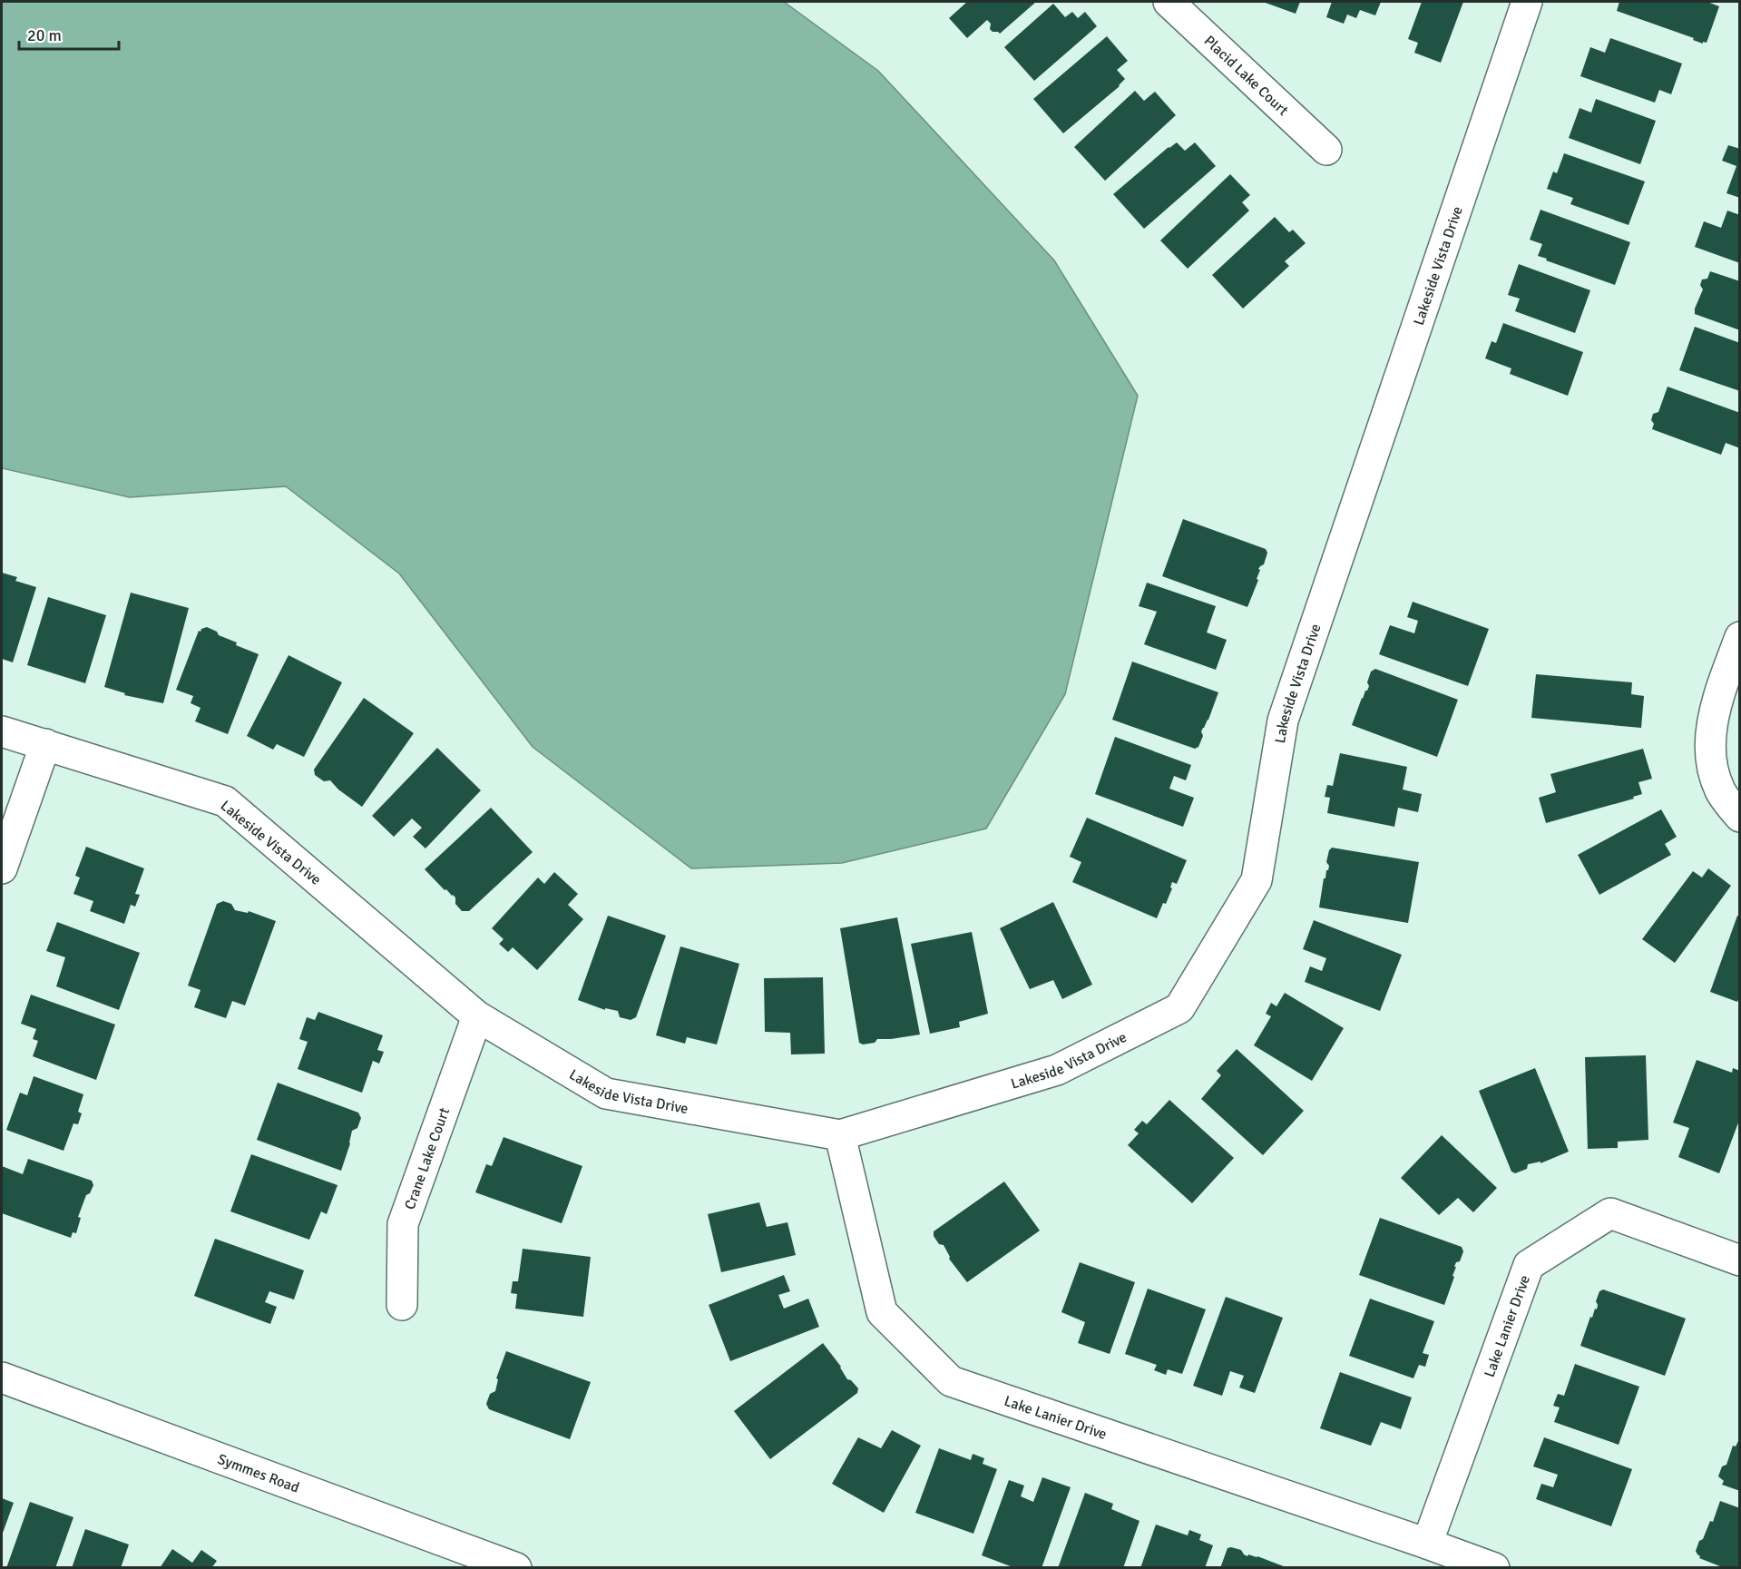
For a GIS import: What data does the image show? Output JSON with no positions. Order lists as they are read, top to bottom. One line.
{"streets":{"street":["Placid Lake Court","Lakeside Vista Drive","Crane Lake Court","Lake Lanier Drive","Symmes Road"]},"crossings":[["Lakeside Vista Drive","Crane Lake Court"],["Lakeside Vista Drive","Lake Lanier Drive"]],"scale_bar":"20 m"}
